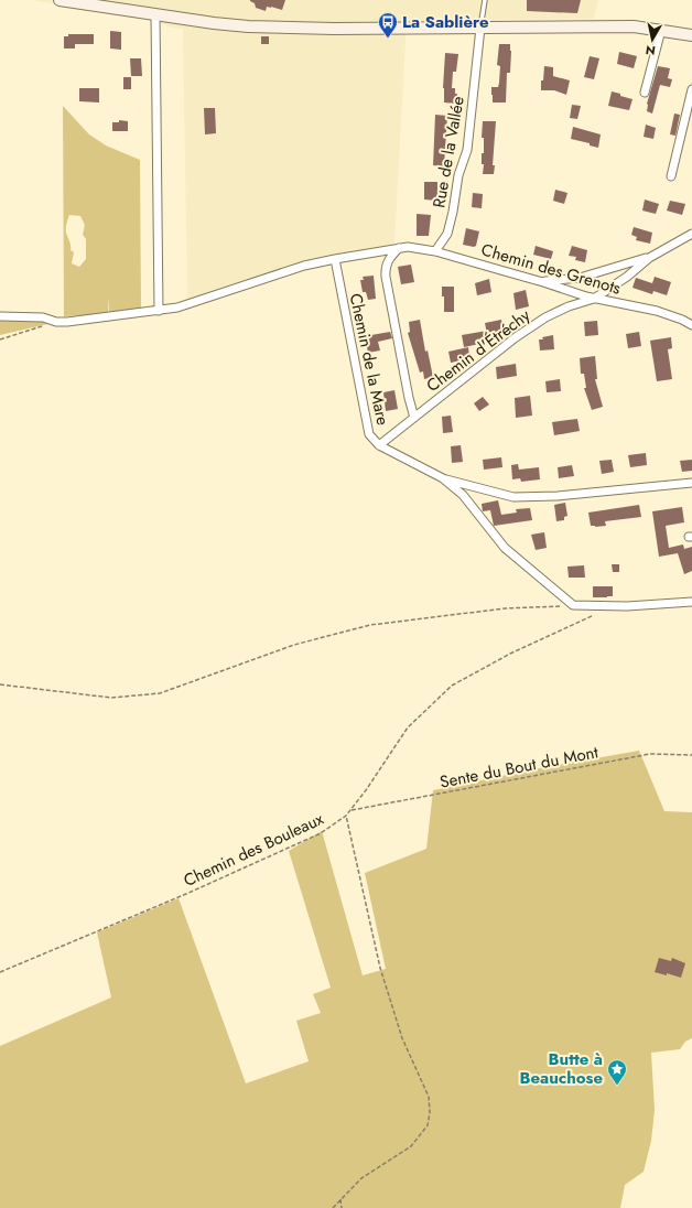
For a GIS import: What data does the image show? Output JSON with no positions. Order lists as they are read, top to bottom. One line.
{"streets":{"street":["Rue de la Vallée","Chemin des Grenots","Chemin d'Étréchy","Chemin de la Mare"],"path":["Sente du Bout du Mont","Chemin des Bouleaux"]},"crossings":[["Rue de la Vallée","Chemin des Grenots"],["Chemin des Grenots","Chemin d'Étréchy"],["Chemin des Grenots","Chemin de la Mare"],["Chemin d'Étréchy","Chemin de la Mare"],["Sente du Bout du Mont","Chemin des Bouleaux"]],"places":{"bus stop":["La Sablière"],"place":["Butte à Beauchose"]},"north":"bottom"}
